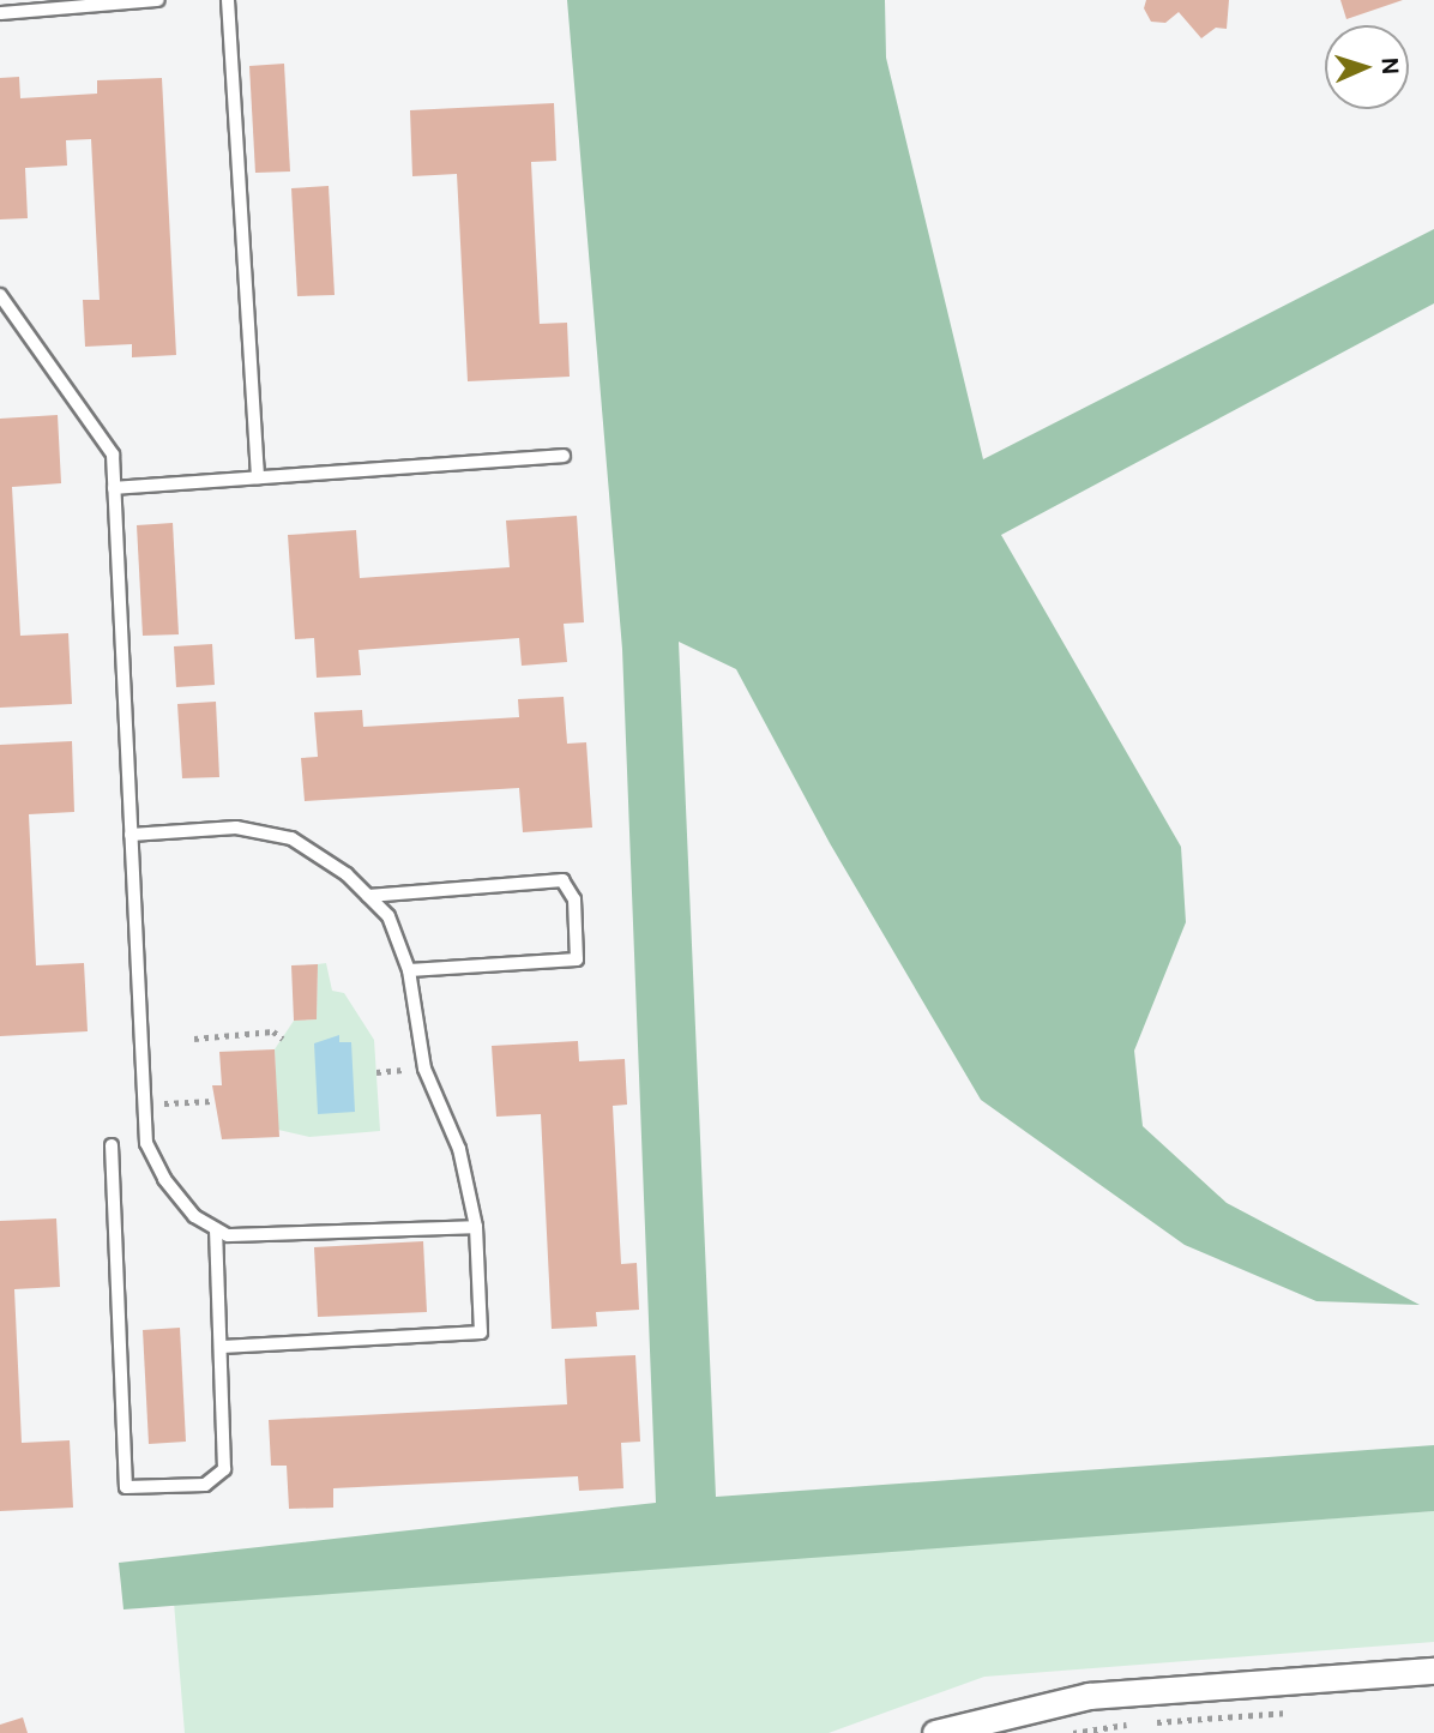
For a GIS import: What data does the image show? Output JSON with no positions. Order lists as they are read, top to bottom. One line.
{"north":"right"}
